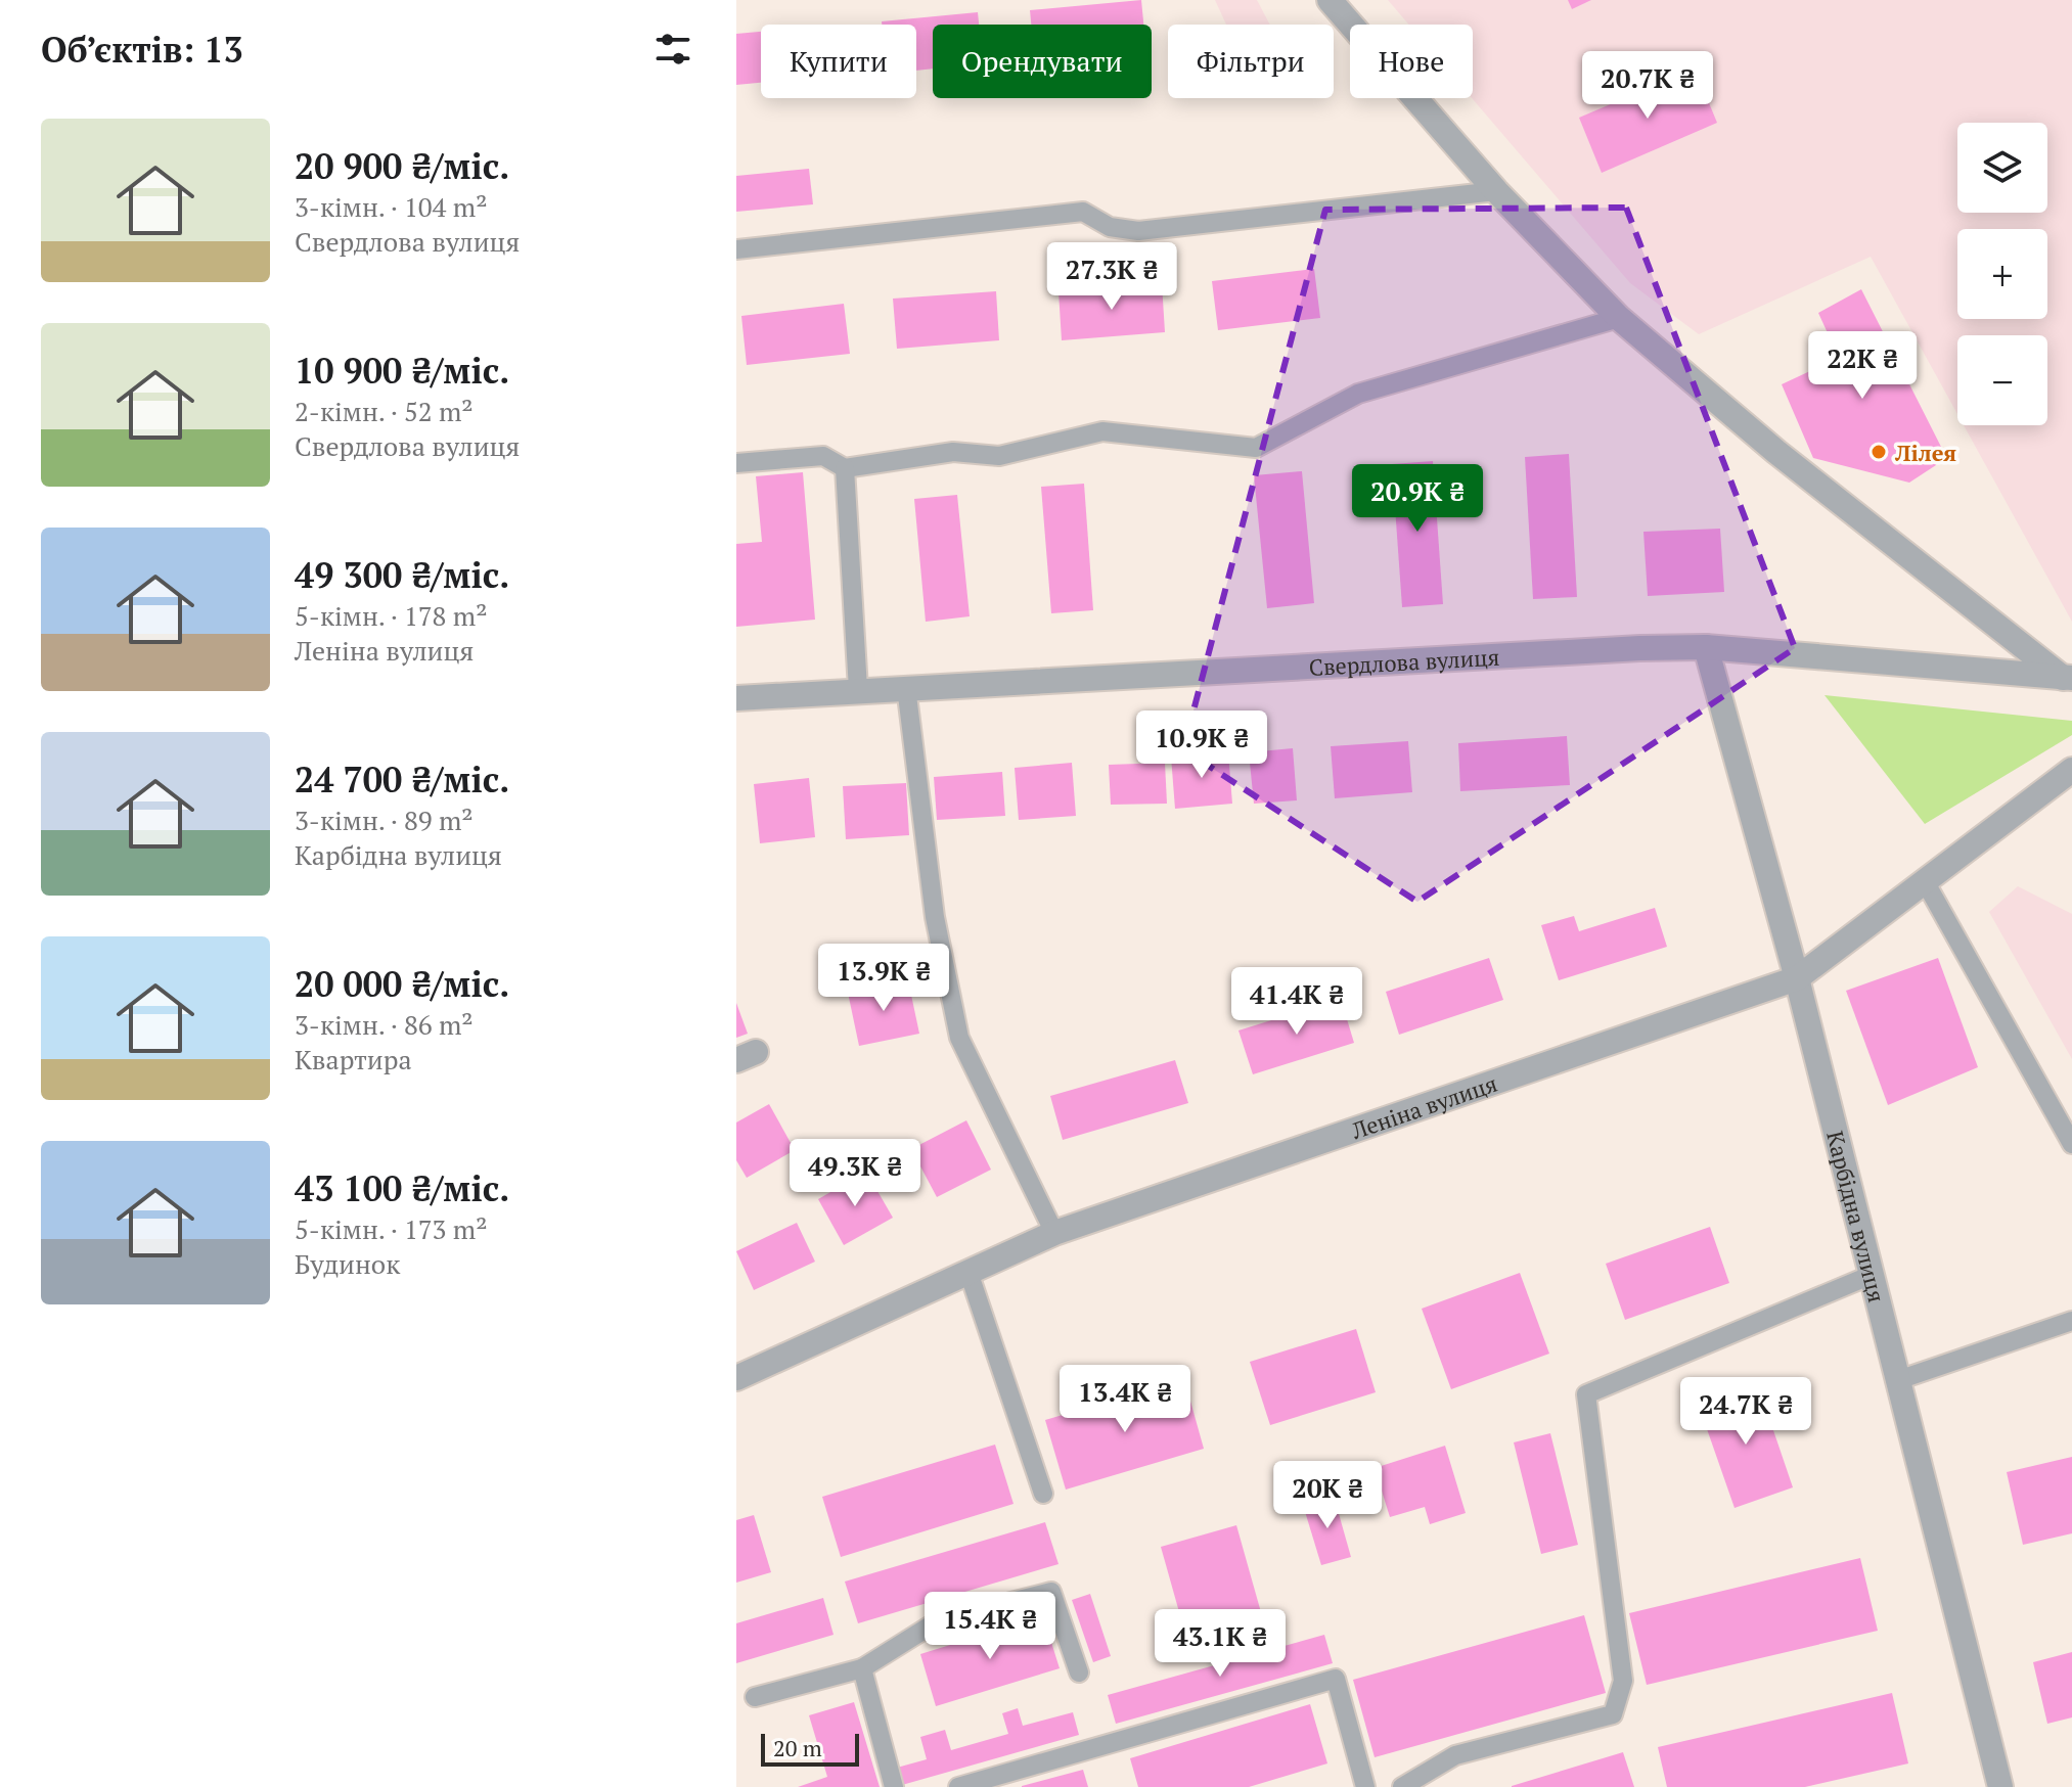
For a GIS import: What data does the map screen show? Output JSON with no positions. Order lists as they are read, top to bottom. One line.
{"streets":{"street":["Свердлова вулиця","Леніна вулиця","Карбідна вулиця"]},"crossings":[["Свердлова вулиця","Карбідна вулиця"],["Леніна вулиця","Карбідна вулиця"]],"places":["Лілея"],"scale_bar":"20 m","page":{"heading":"Об’єктів: 13","chip":["Купити","Орендувати","Фільтри","Нове"],"price":["20.7K ₴","27.3K ₴","22K ₴","20.9K ₴","10.9K ₴","13.9K ₴","41.4K ₴","49.3K ₴","13.4K ₴","24.7K ₴","20K ₴","15.4K ₴","43.1K ₴"],"list":[{"name":"20 900 ₴/міс.","note":"3-кімн. · 104 m² · Свердлова вулиця"},{"name":"10 900 ₴/міс.","note":"2-кімн. · 52 m² · Свердлова вулиця"},{"name":"49 300 ₴/міс.","note":"5-кімн. · 178 m² · Леніна вулиця"},{"name":"24 700 ₴/міс.","note":"3-кімн. · 89 m² · Карбідна вулиця"},{"name":"20 000 ₴/міс.","note":"3-кімн. · 86 m² · Квартира"},{"name":"43 100 ₴/міс.","note":"5-кімн. · 173 m² · Будинок"}],"map_buttons":["+","−"],"scale":"20 m"}}
